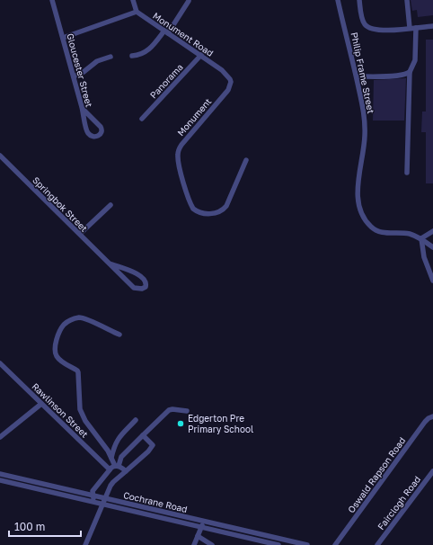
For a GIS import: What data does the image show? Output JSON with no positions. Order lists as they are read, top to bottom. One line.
{"streets":{"street":["Monument Road","Gloucester Street","Philip Frame Street","Panorama","Monument","Springbok Street","Rawlinson Street","Oswald Rapson Road","Cochrane Road","Fairclogh Road"]},"crossings":[["Monument Road","Panorama"],["Monument Road","Monument"]],"places":["Edgerton Pre Primary School"],"scale_bar":"100 m"}
